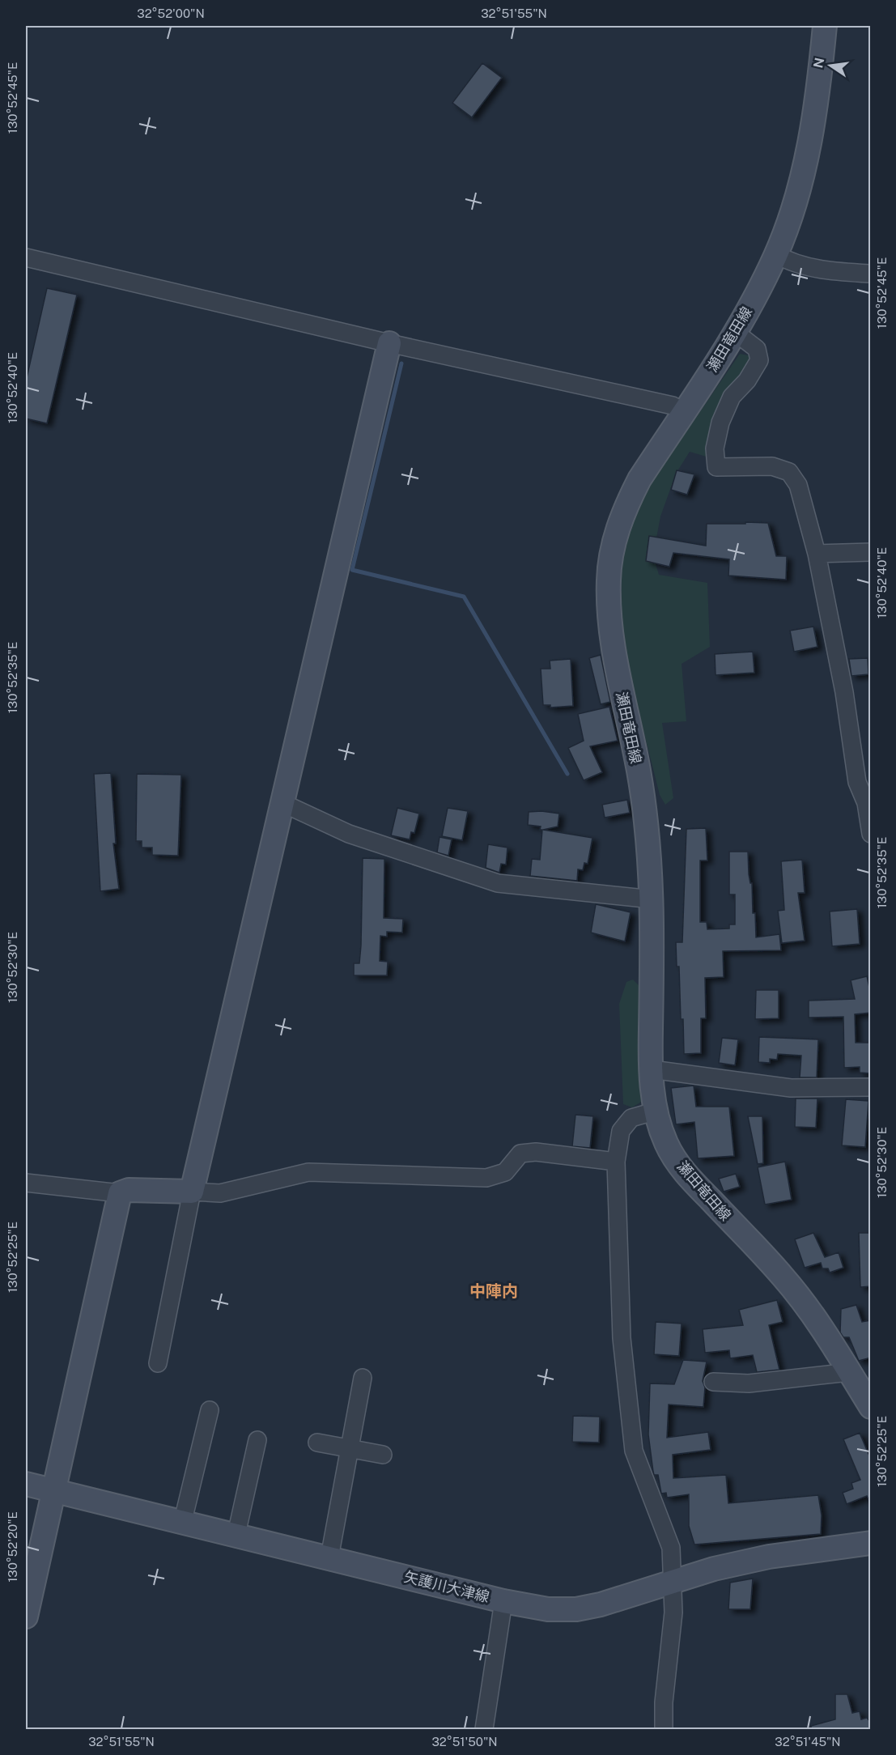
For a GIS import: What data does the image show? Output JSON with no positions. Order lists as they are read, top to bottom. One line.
{"streets":{"main road":["瀬田竜田線","矢護川大津線"]},"districts":["中陣内"],"north":"left","coordinates":["32°52'00\"N","32°51'55\"N","130°52'45\"E","130°52'40\"E","130°52'35\"E","130°52'30\"E","130°52'25\"E","130°52'20\"E","32°51'50\"N","32°51'45\"N"]}
